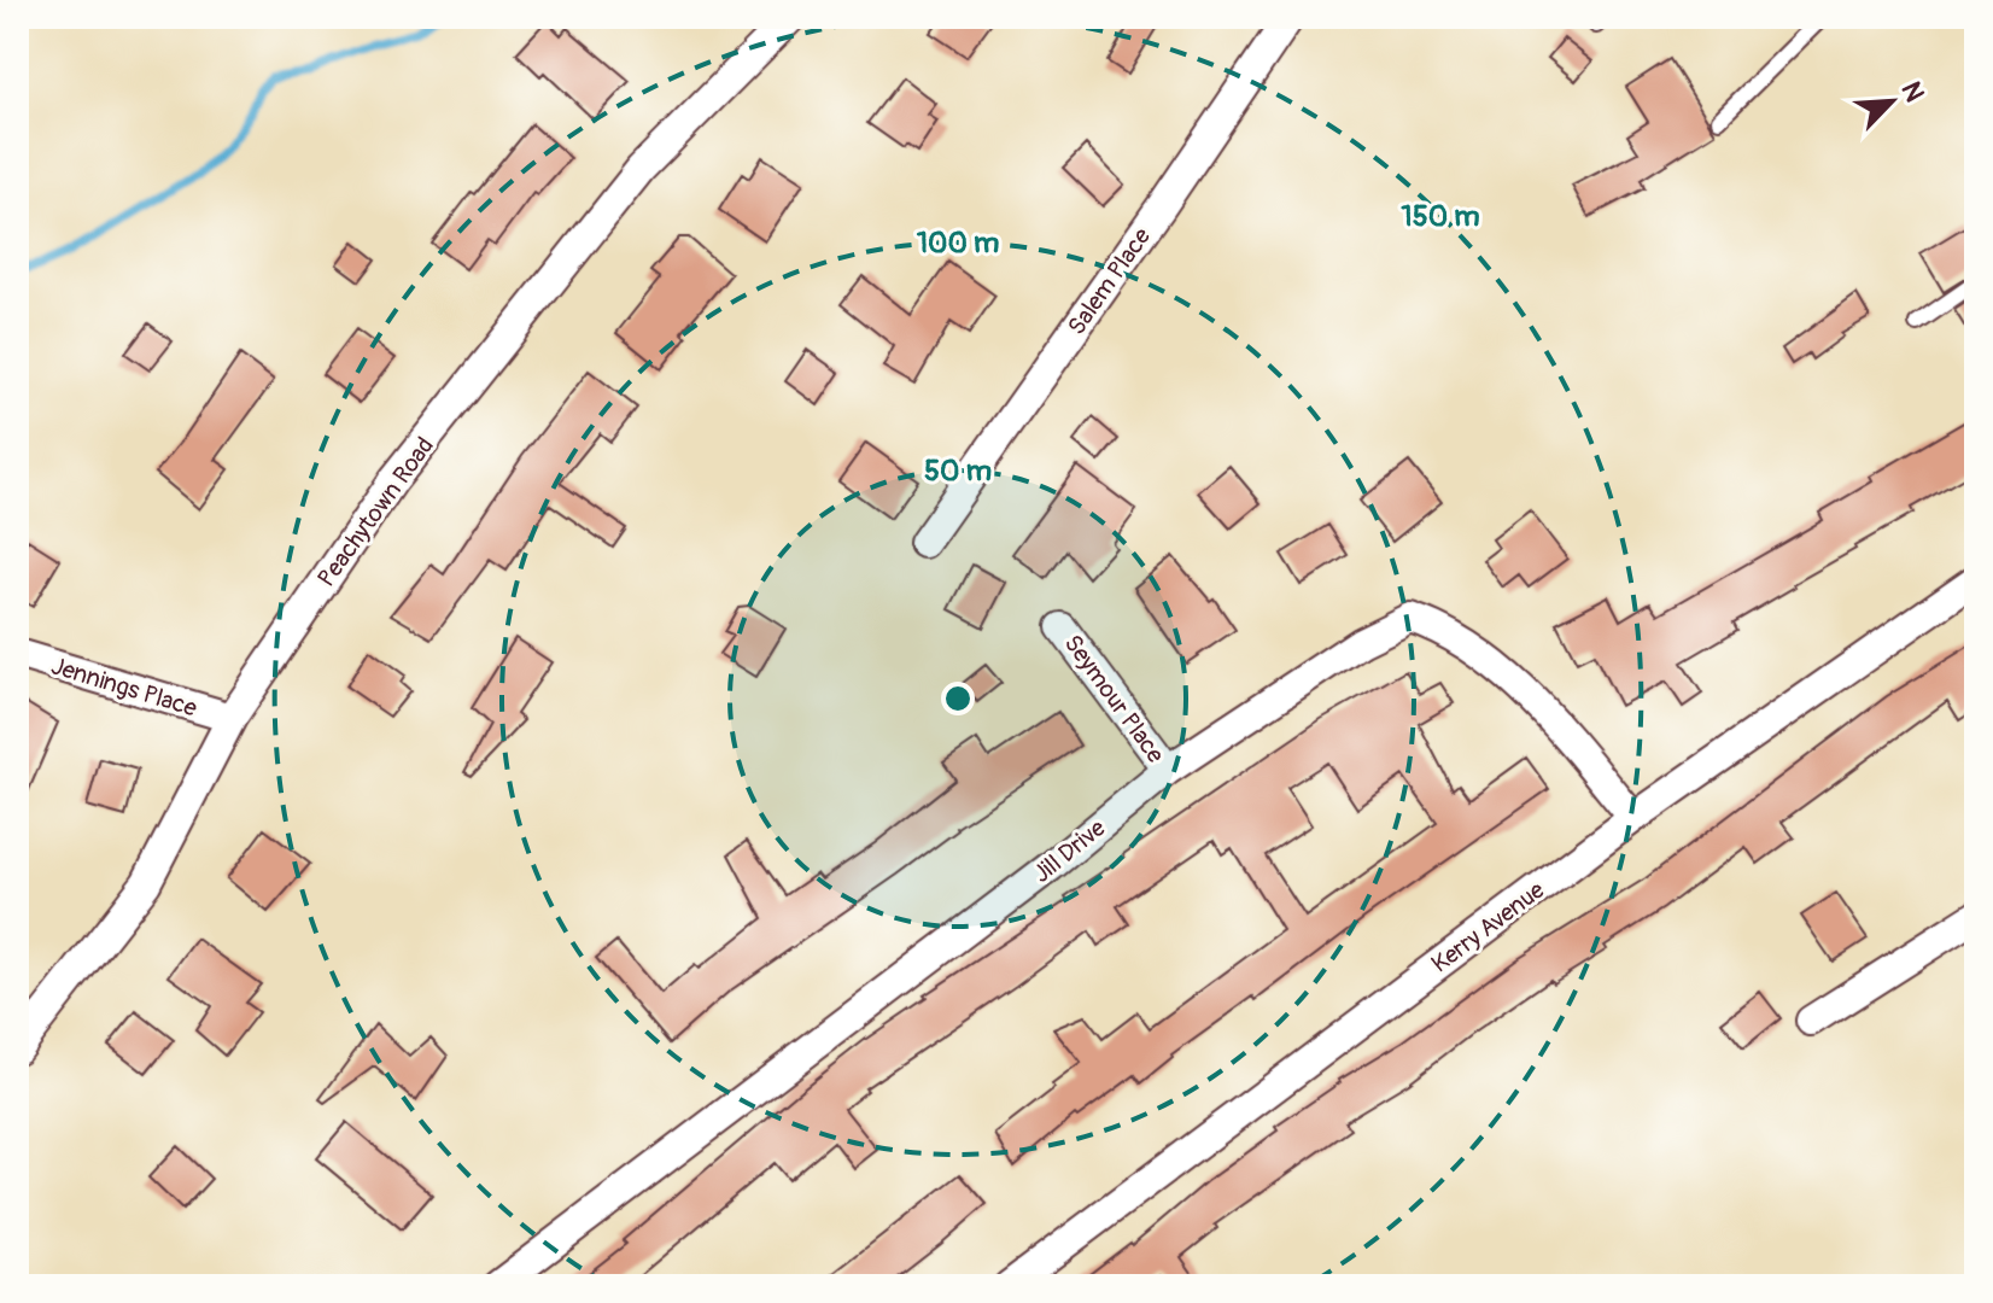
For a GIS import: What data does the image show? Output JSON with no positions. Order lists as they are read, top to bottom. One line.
{"streets":{"street":["Salem Place","Peachytown Road","Jennings Place","Seymour Place","Jill Drive","Kerry Avenue"]},"crossings":[["Peachytown Road","Jennings Place"],["Seymour Place","Jill Drive"],["Jill Drive","Kerry Avenue"]],"north":"top right","rings":["150 m","100 m","50 m"]}
